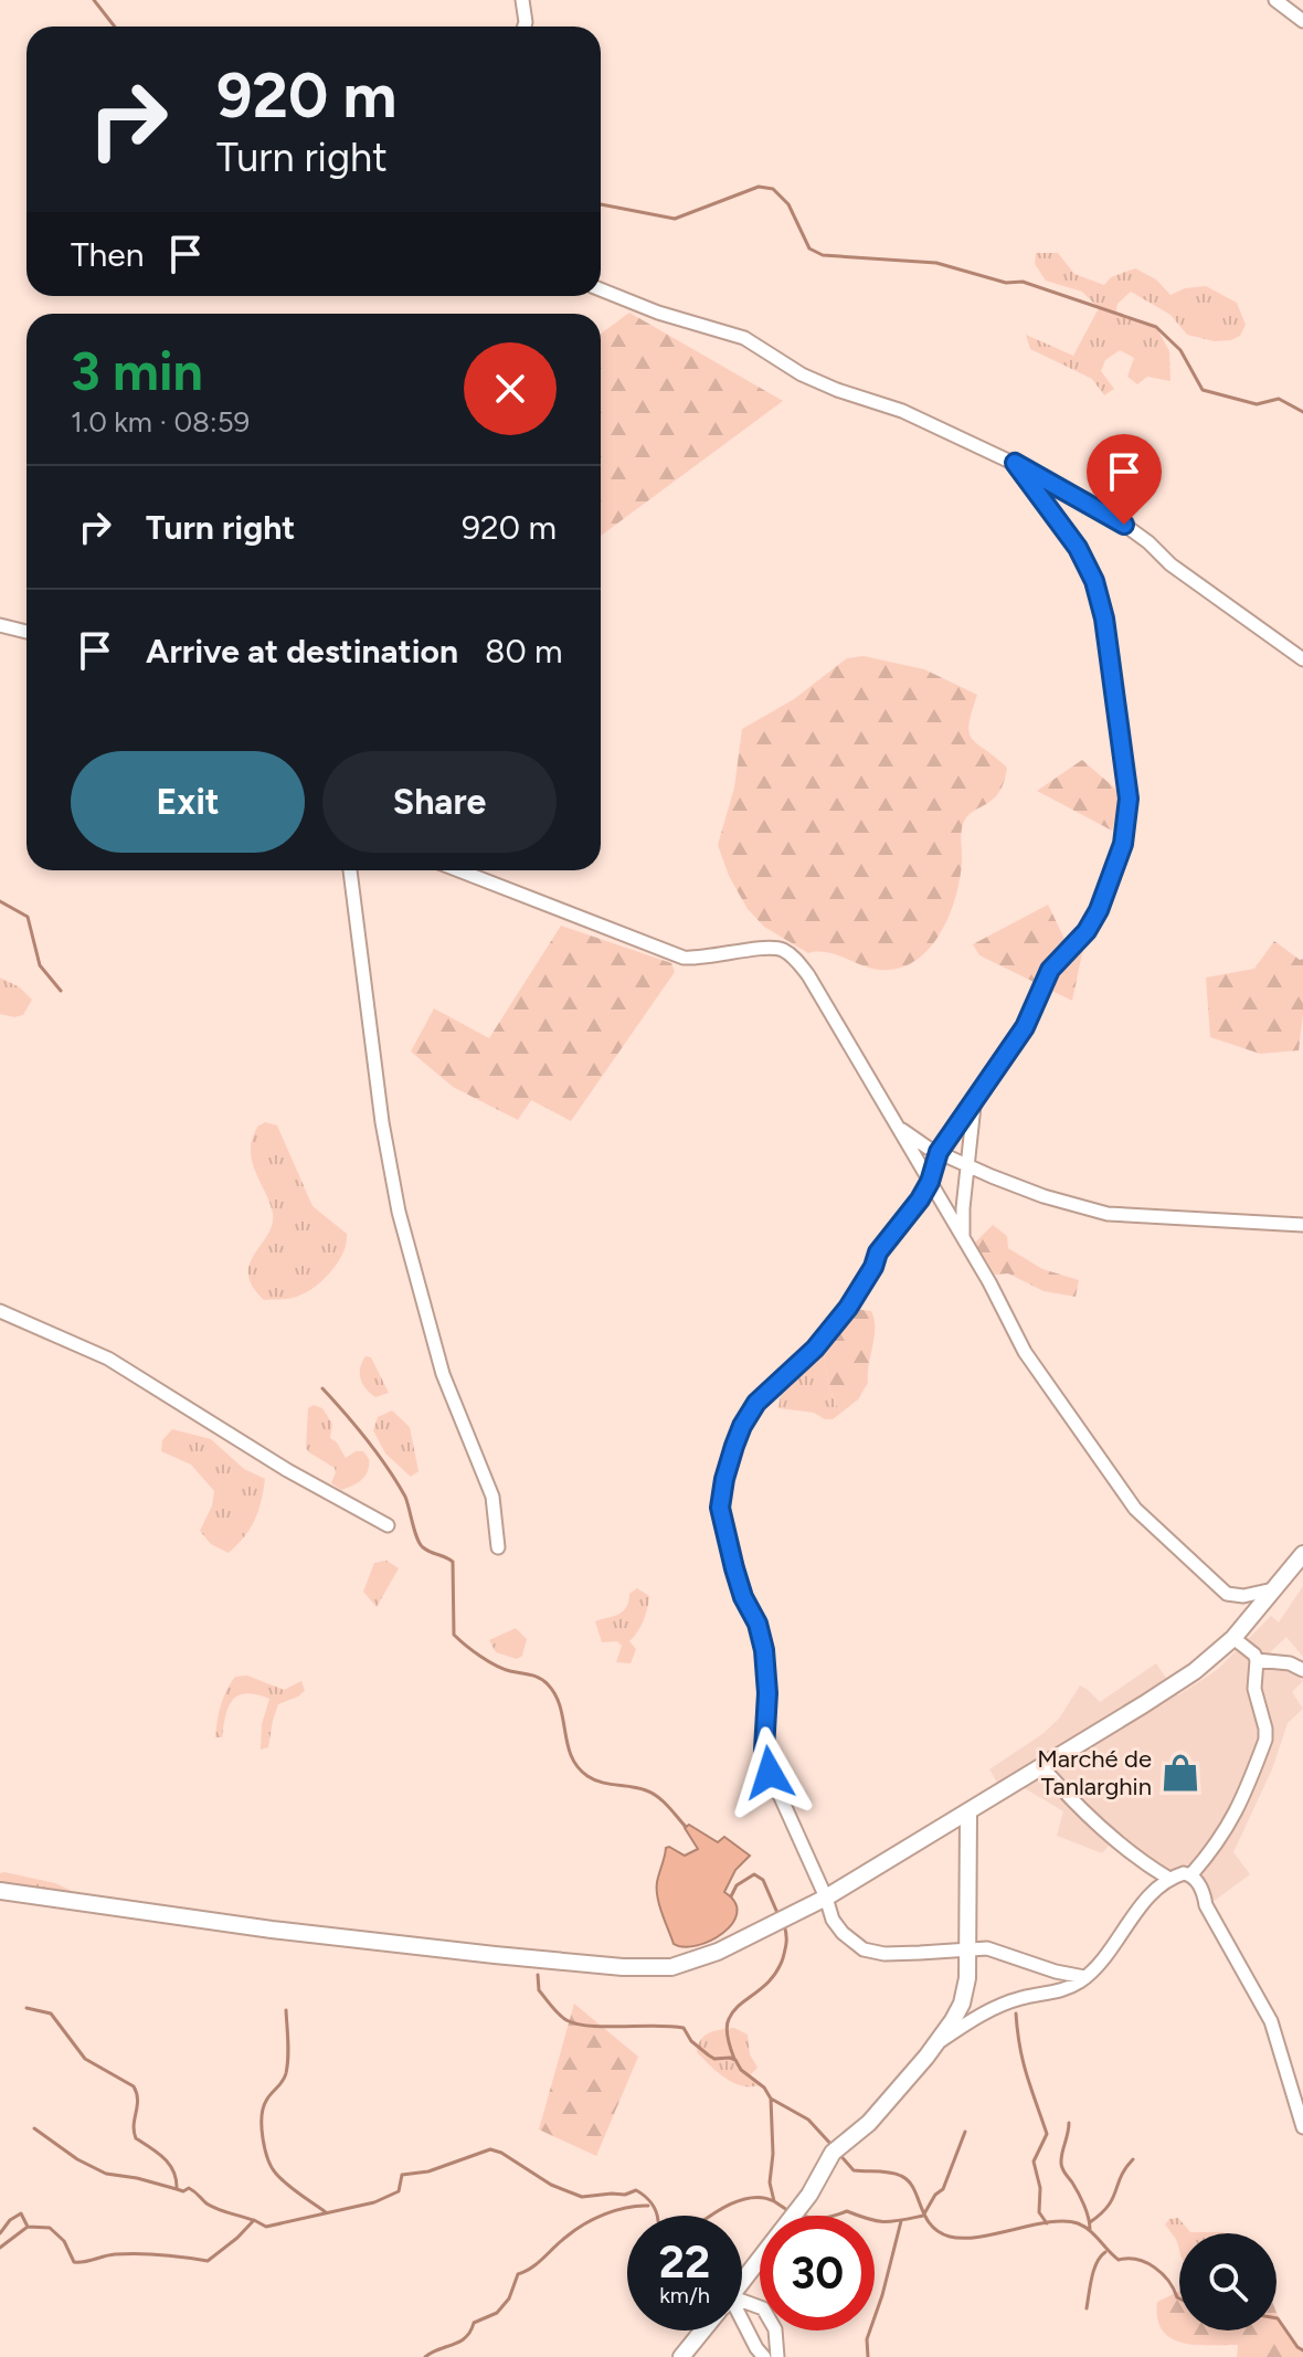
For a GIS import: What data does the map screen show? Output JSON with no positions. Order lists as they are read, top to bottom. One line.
{"places":{"shop":["Marché de Tanlarghin"]},"page":{"turn":["920 m","Turn right"],"then":"Then","heading":["3 min","1.0 km · 08:59"],"list":[{"name":"Turn right","value":"920 m"},{"name":"Arrive at destination","value":"80 m"}],"buttons":["Exit","Share"],"speed":"22 km/h","limit":"30"}}
